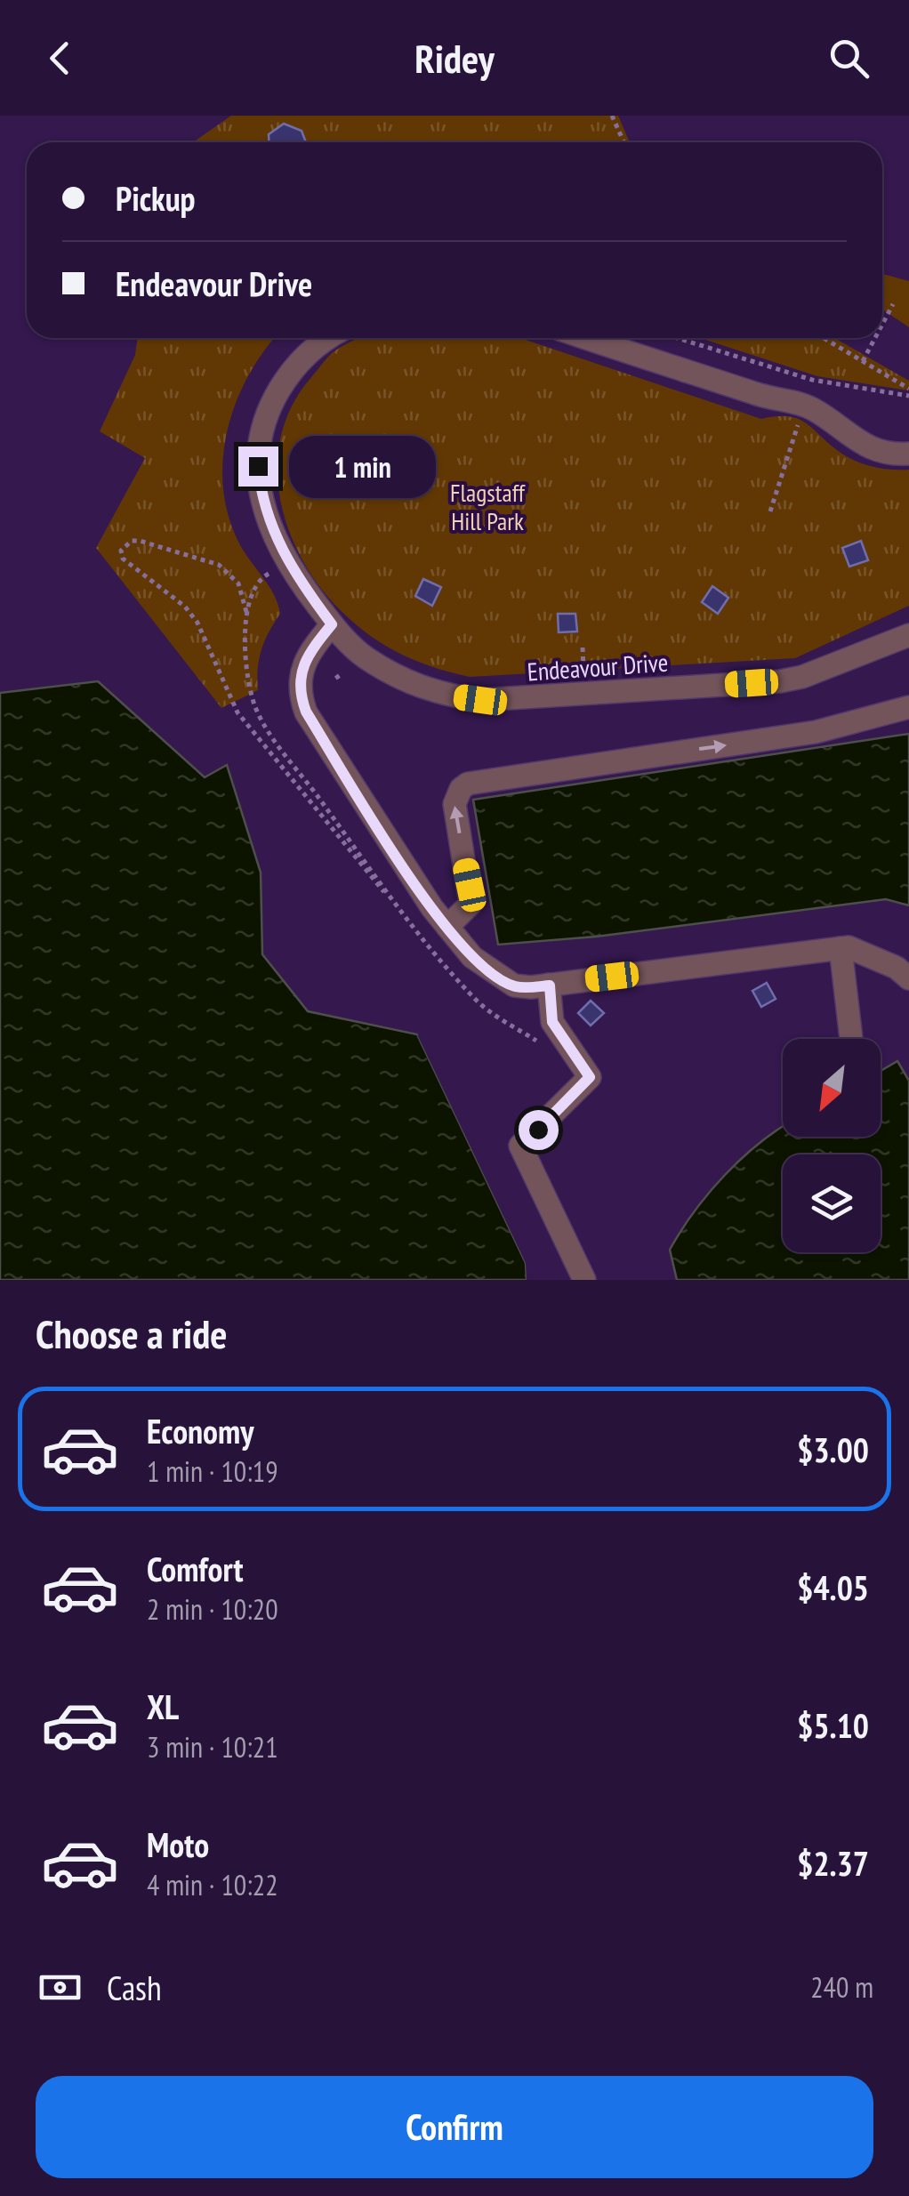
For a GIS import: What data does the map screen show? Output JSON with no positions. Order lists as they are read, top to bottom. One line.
{"streets":{"street":["Endeavour Drive"]},"parks":["Flagstaff Hill Park"],"north":"bottom left","page":{"header":"Ridey","banner":["Pickup","Endeavour Drive"],"bubble":"1 min","heading":"Choose a ride","list":[{"name":"Economy","note":"1 min · 10:19","value":"$3.00"},{"name":"Comfort","note":"2 min · 10:20","value":"$4.05"},{"name":"XL","note":"3 min · 10:21","value":"$5.10"},{"name":"Moto","note":"4 min · 10:22","value":"$2.37"}],"pay":["Cash","240 m"],"buttons":"Confirm"}}
